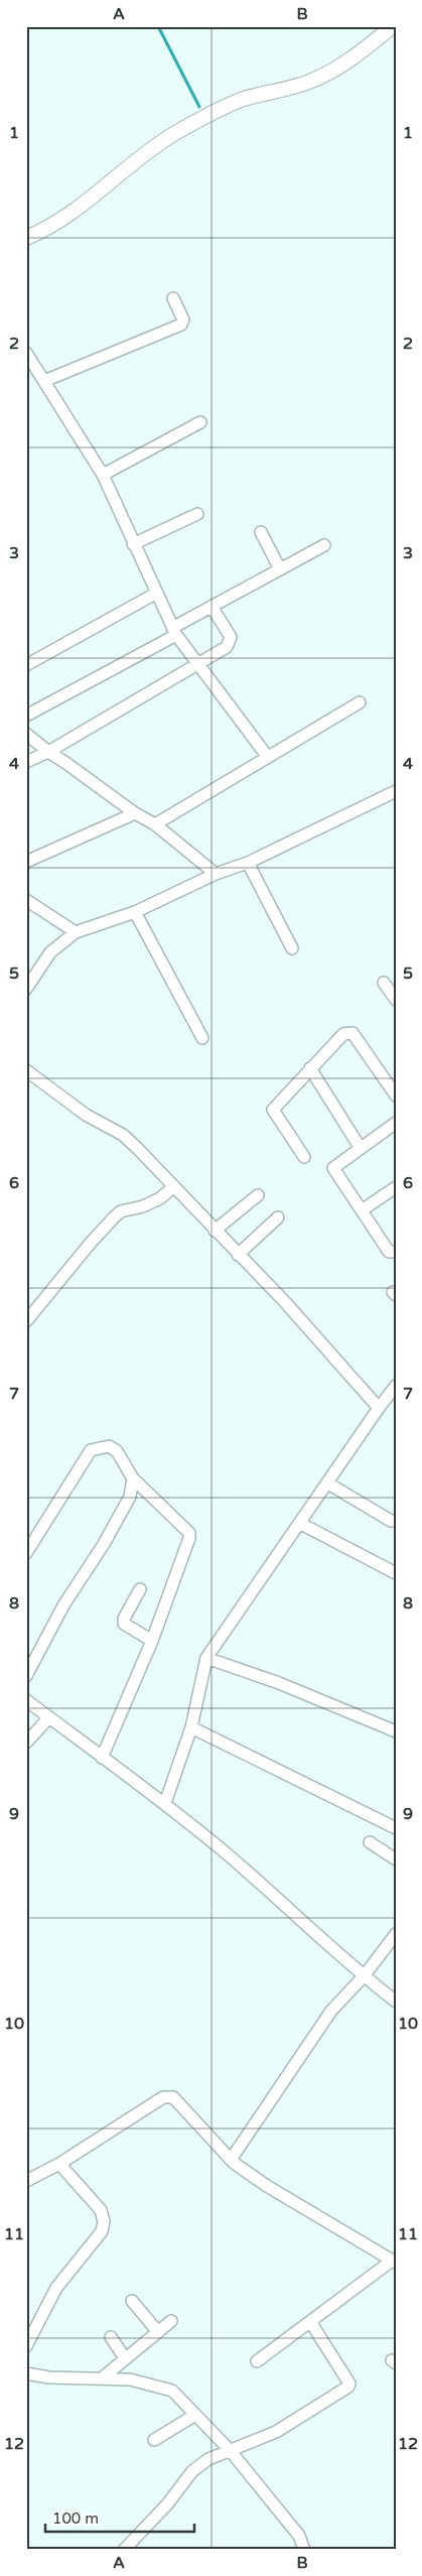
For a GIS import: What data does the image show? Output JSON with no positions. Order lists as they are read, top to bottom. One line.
{"scale_bar":"100 m","grid":{"columns":["A","B"],"rows":["1","2","3","4","5","6","7","8","9","10","11","12"]}}
